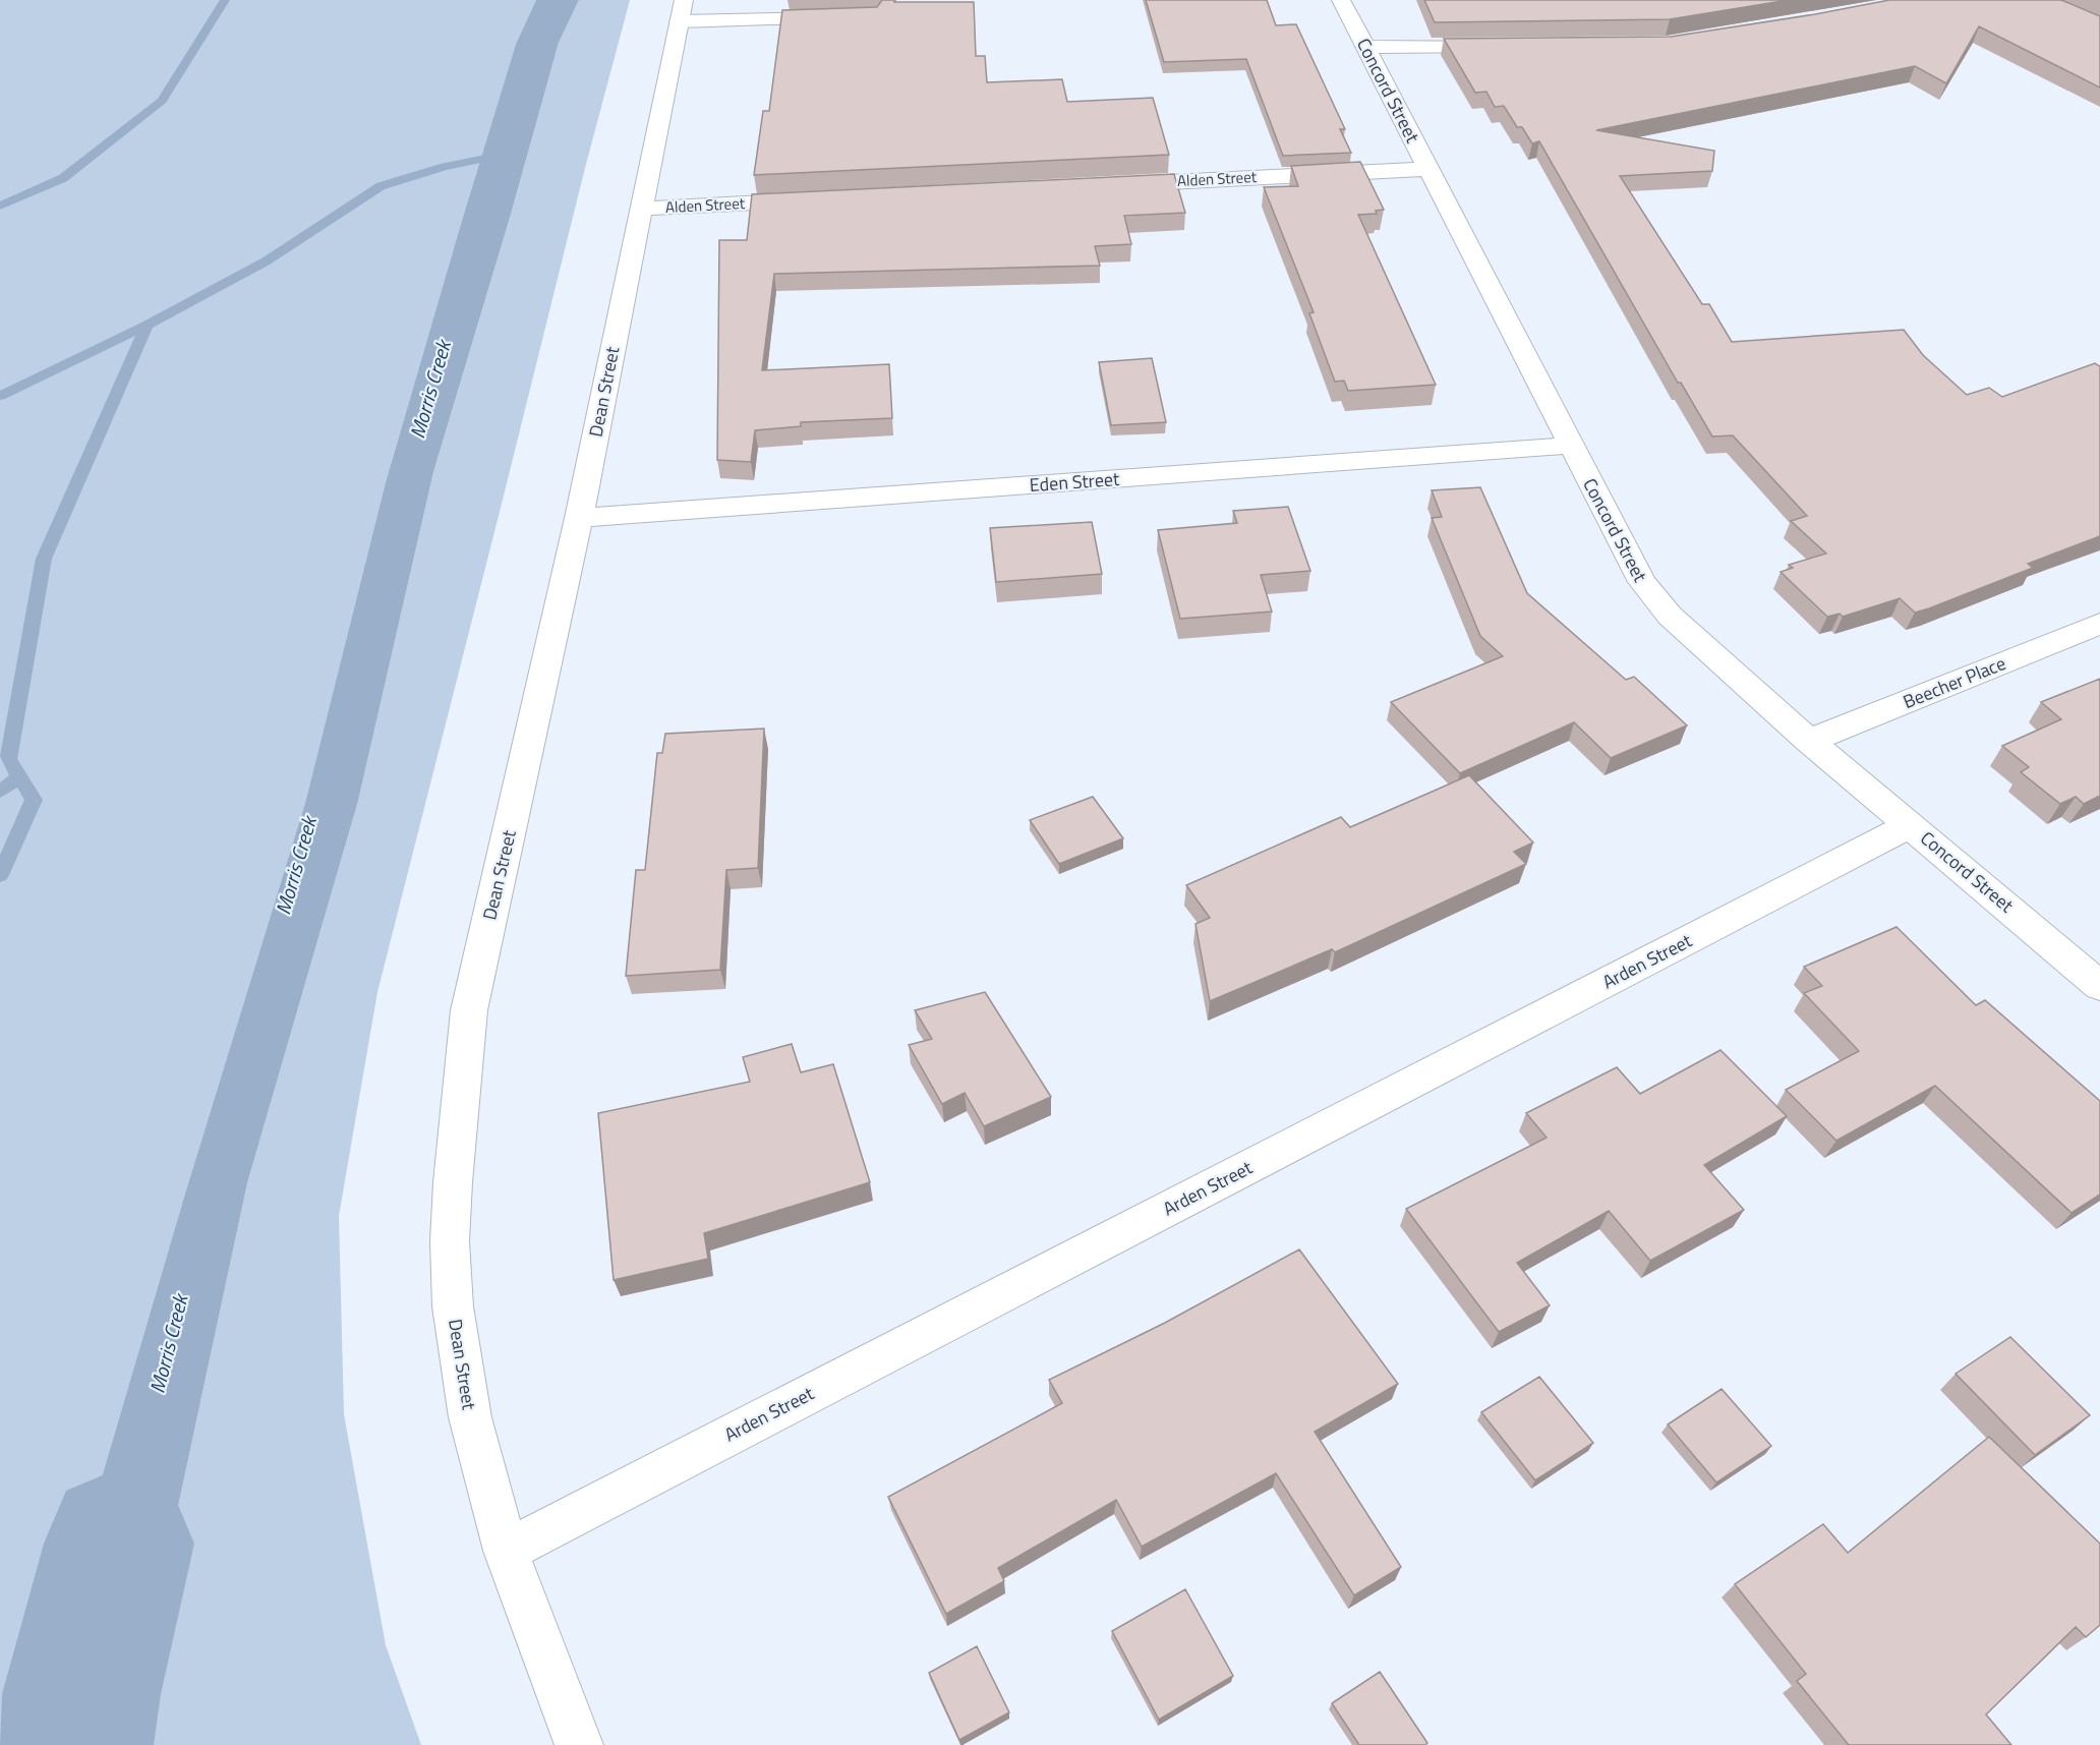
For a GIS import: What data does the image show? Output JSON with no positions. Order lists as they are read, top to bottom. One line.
{"streets":{"street":["Concord Street","Alden Street","Dean Street","Eden Street","Beecher Place","Arden Street"]},"crossings":[["Concord Street","Alden Street"],["Concord Street","Eden Street"],["Concord Street","Beecher Place"],["Concord Street","Arden Street"],["Alden Street","Dean Street"],["Dean Street","Eden Street"],["Dean Street","Arden Street"]],"water":["Morris Creek"]}
